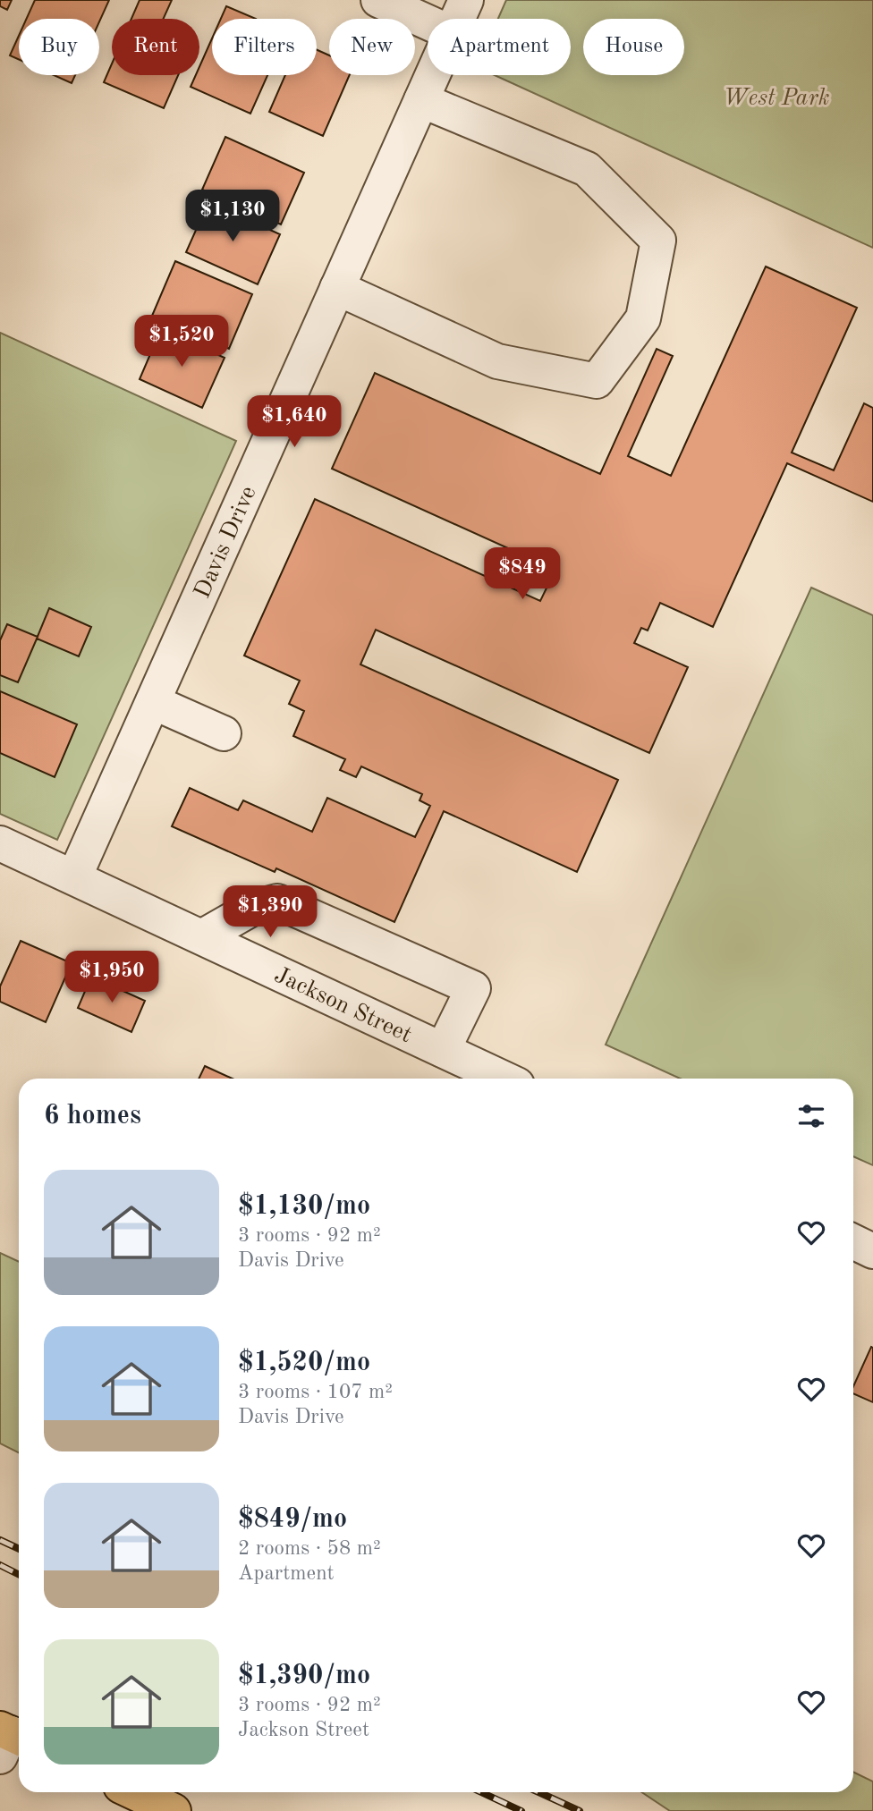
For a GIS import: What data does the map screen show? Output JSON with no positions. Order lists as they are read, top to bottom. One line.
{"streets":{"street":["Davis Drive","Jackson Street"]},"crossings":[["Davis Drive","Jackson Street"]],"parks":["West Park"],"page":{"chip":["Buy","Rent","Filters","New","Apartment","House"],"price":["$1,130","$1,520","$1,640","$849","$1,390","$1,950"],"heading":"6 homes","list":[{"name":"$1,130/mo","note":"3 rooms · 92 m² · Davis Drive"},{"name":"$1,520/mo","note":"3 rooms · 107 m² · Davis Drive"},{"name":"$849/mo","note":"2 rooms · 58 m² · Apartment"},{"name":"$1,390/mo","note":"3 rooms · 92 m² · Jackson Street"}]}}
